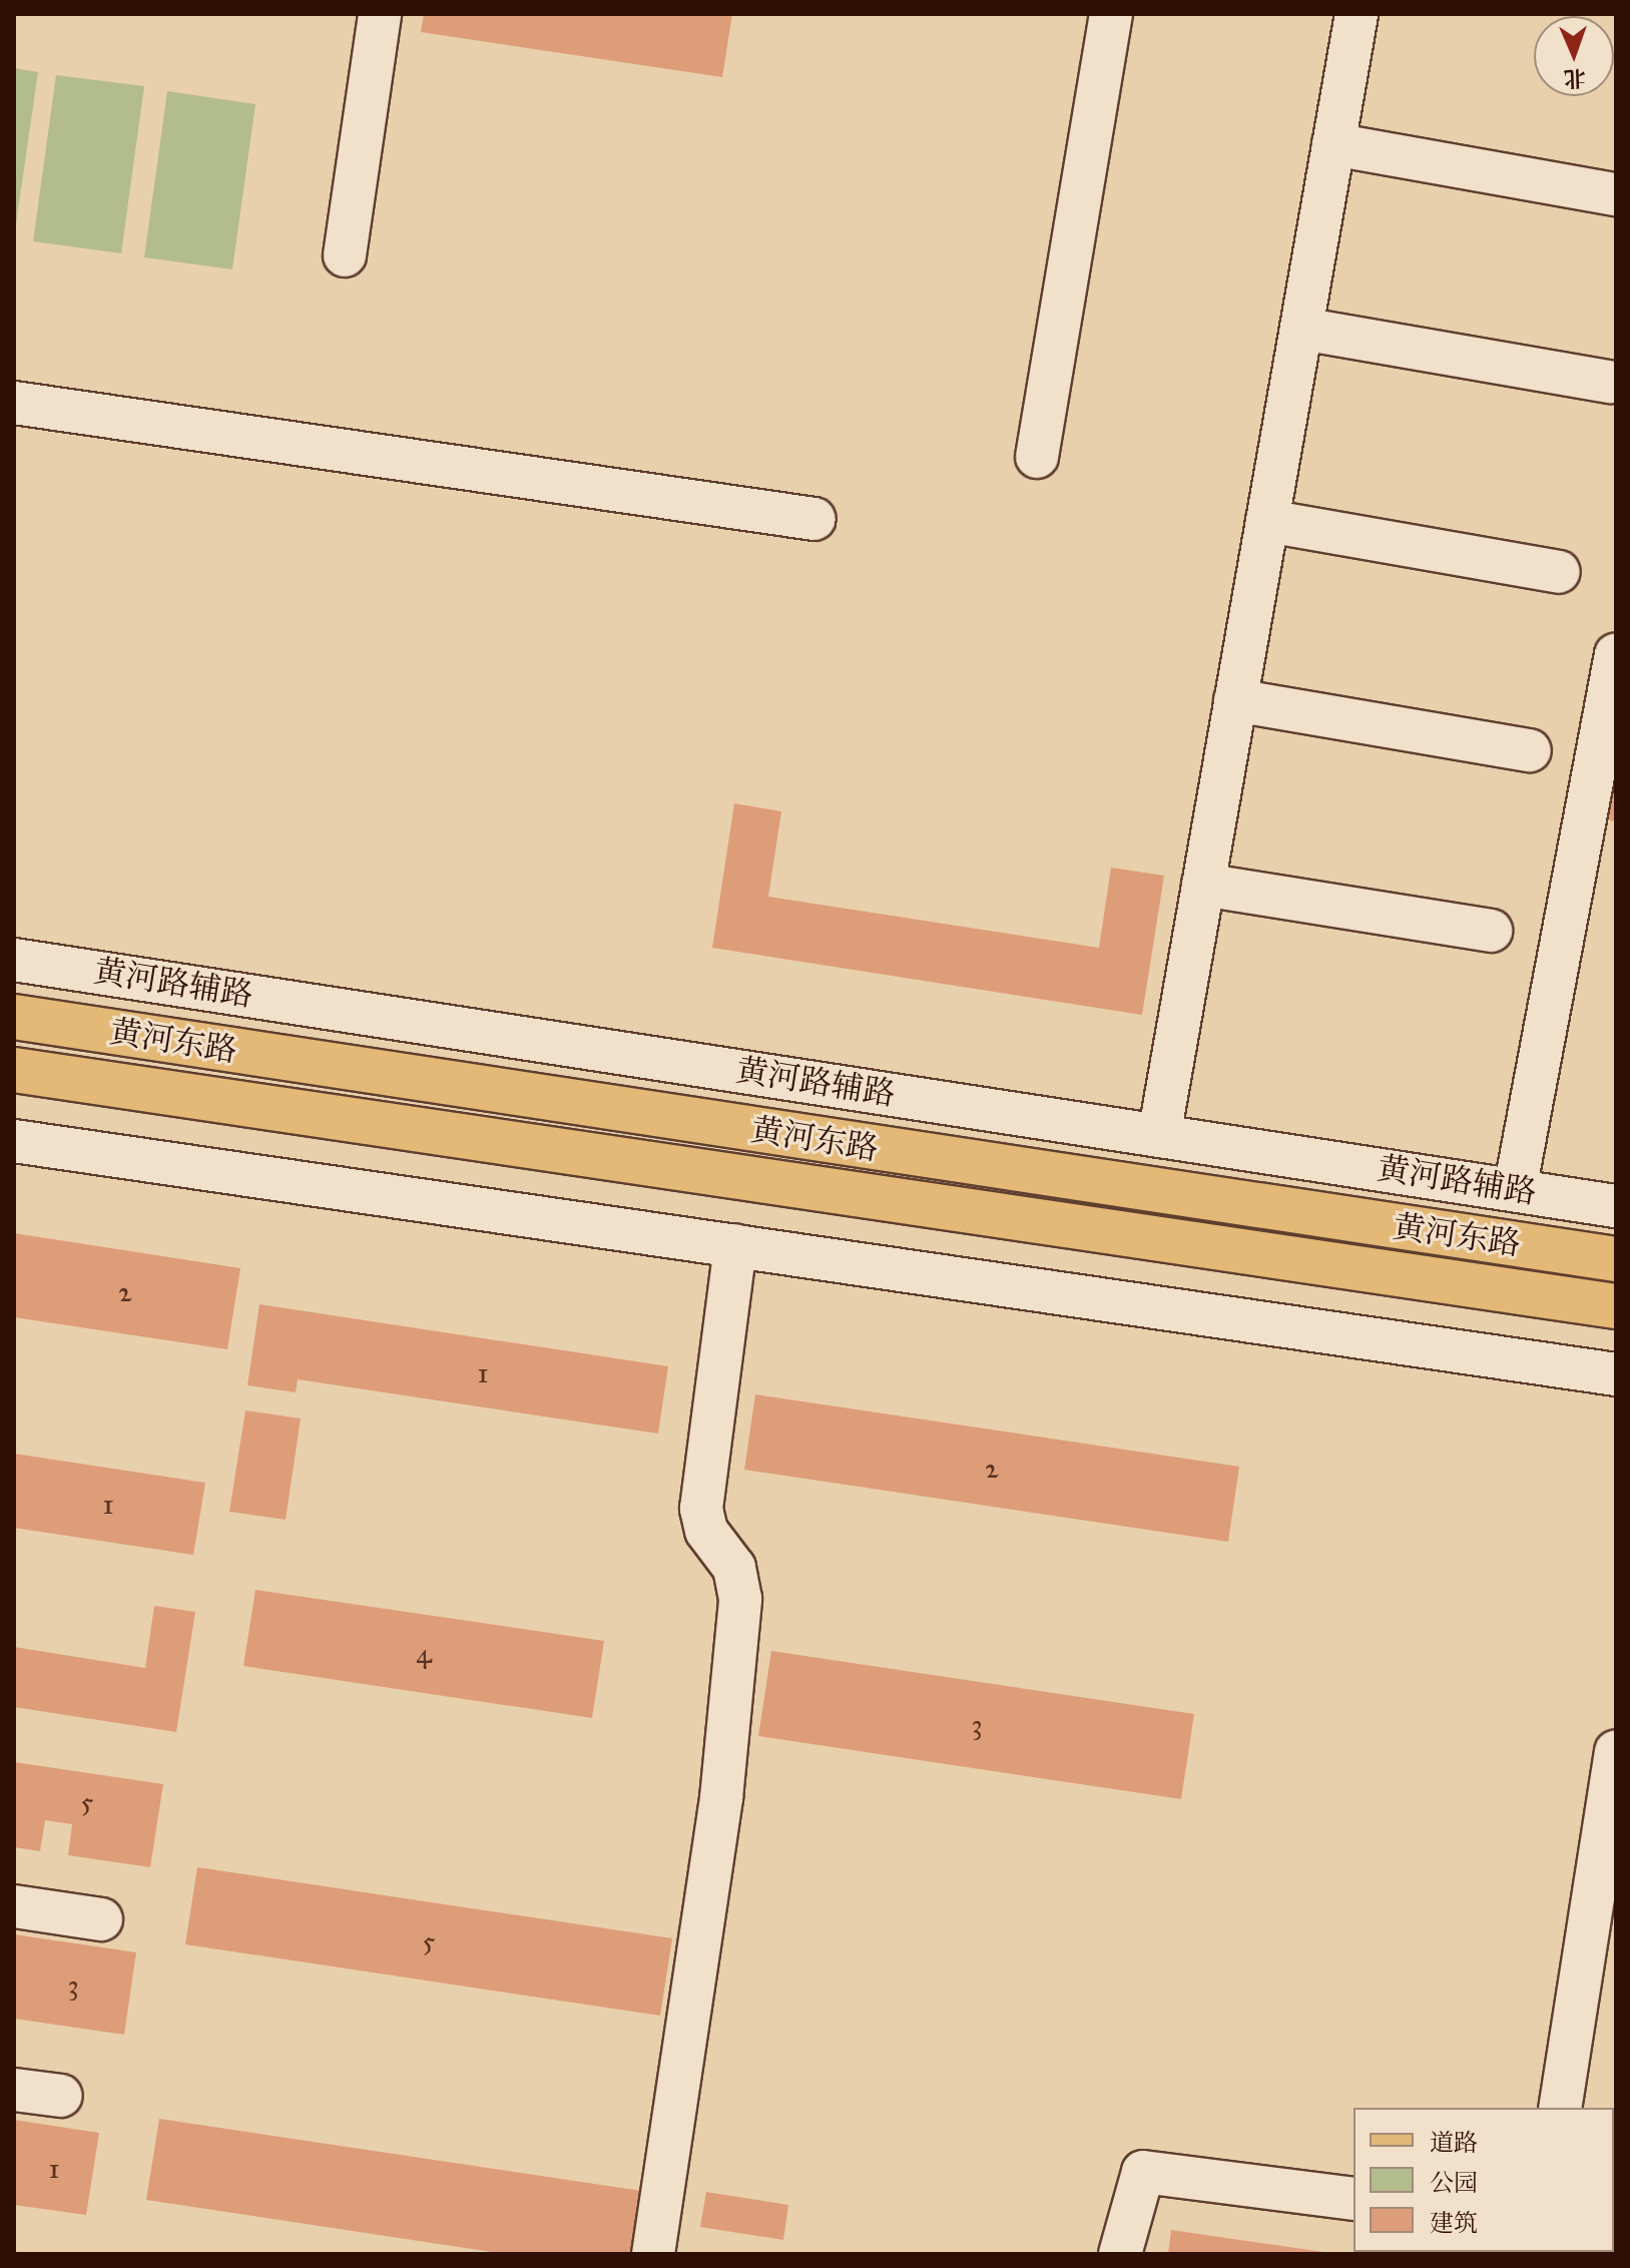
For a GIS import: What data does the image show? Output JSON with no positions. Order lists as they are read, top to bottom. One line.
{"streets":{"main road":["黄河东路"],"street":["黄河路辅路"]},"house_numbers":["2","1","2","1","4","3","5","5","3","1"],"legend":["道路","公园","建筑"],"north":"bottom"}
